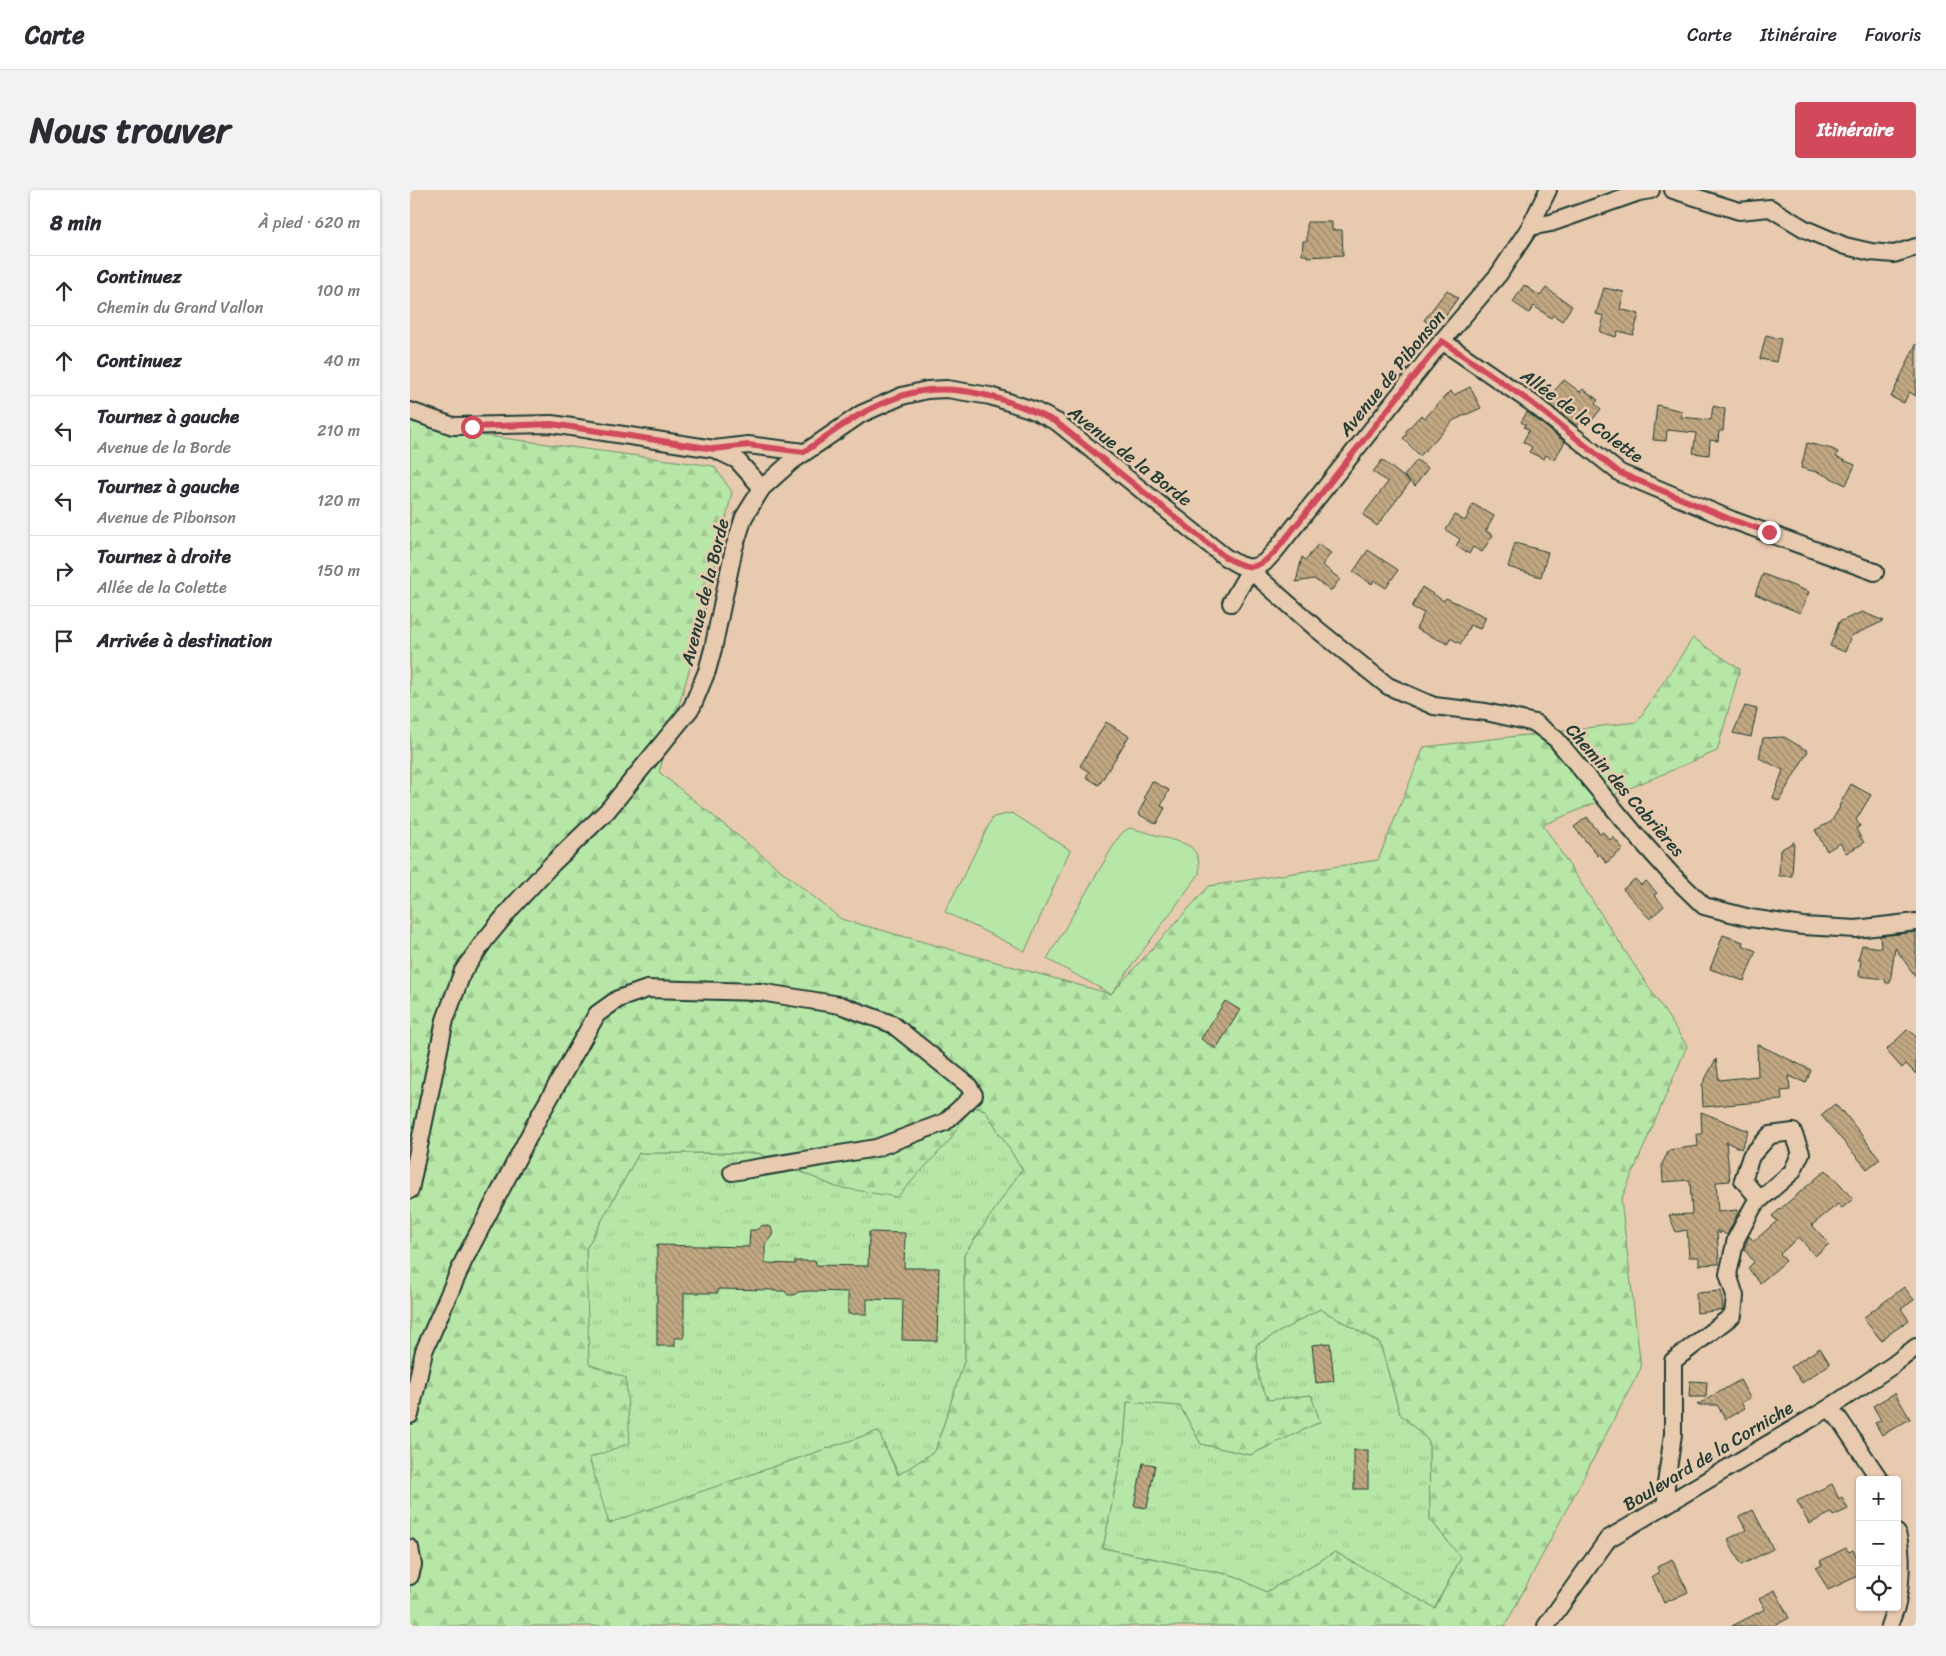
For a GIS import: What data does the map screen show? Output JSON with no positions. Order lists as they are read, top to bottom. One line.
{"streets":{"street":["Avenue de Pibonson","Allée de la Colette","Avenue de la Borde","Chemin des Cabrières","Boulevard de la Corniche"]},"crossings":[["Avenue de Pibonson","Allée de la Colette"],["Avenue de Pibonson","Avenue de la Borde"],["Avenue de Pibonson","Chemin des Cabrières"],["Avenue de la Borde","Chemin des Cabrières"]],"page":{"header":"Carte","nav":["Carte","Itinéraire","Favoris"],"title":"Nous trouver","buttons":"Itinéraire","heading":["8 min","À pied · 620 m"],"list":[["Continuez","Chemin du Grand Vallon","100 m"],["Continuez","40 m"],["Tournez à gauche","Avenue de la Borde","210 m"],["Tournez à gauche","Avenue de Pibonson","120 m"],["Tournez à droite","Allée de la Colette","150 m"],"Arrivée à destination"],"map_buttons":["+","−"]}}
